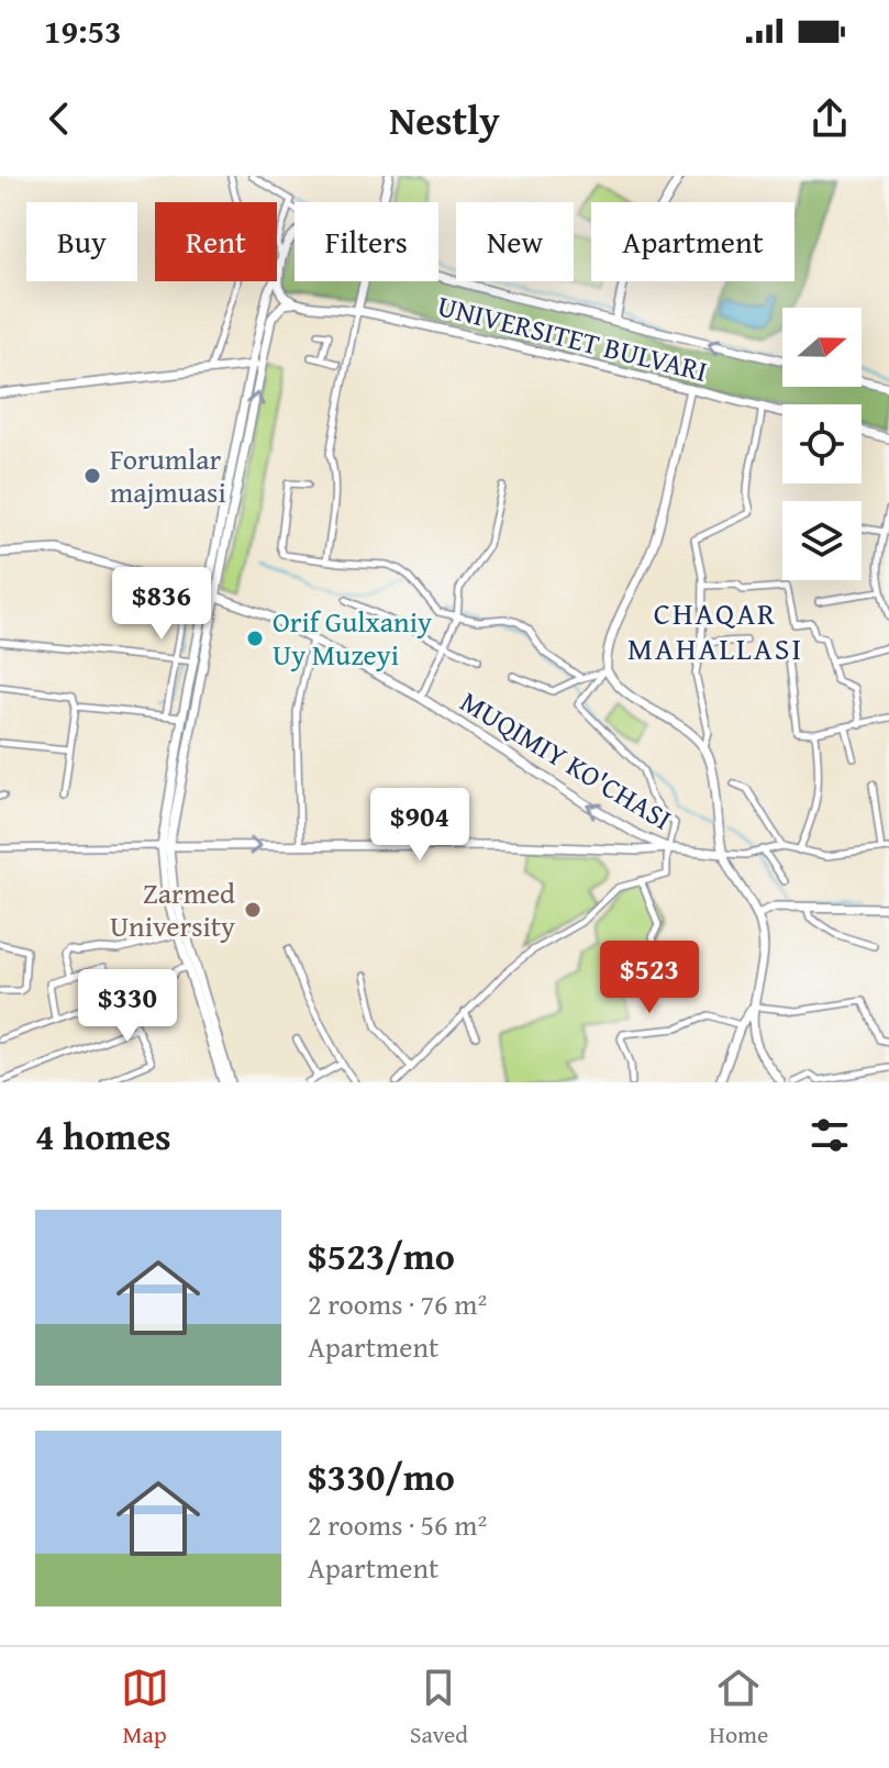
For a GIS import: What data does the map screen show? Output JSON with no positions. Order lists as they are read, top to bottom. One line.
{"streets":{"main road":["UNIVERSITET BULVARI","MUQIMIY KO'CHASI"]},"one_way":["MUQIMIY KO'CHASI"],"districts":["CHAQAR MAHALLASI"],"places":["Forumlar majmuasi","Orif Gulxaniy Uy Muzeyi","Zarmed University"],"north":"right","page":{"status":"19:53","header":"Nestly","chip":["Buy","Rent","Filters","New","Apartment"],"price":["$836","$904","$523","$330"],"heading":"4 homes","list":[{"name":"$523/mo","note":"2 rooms · 76 m² · Apartment"},{"name":"$330/mo","note":"2 rooms · 56 m² · Apartment"}],"tabs":["Map","Saved","Home"]}}
